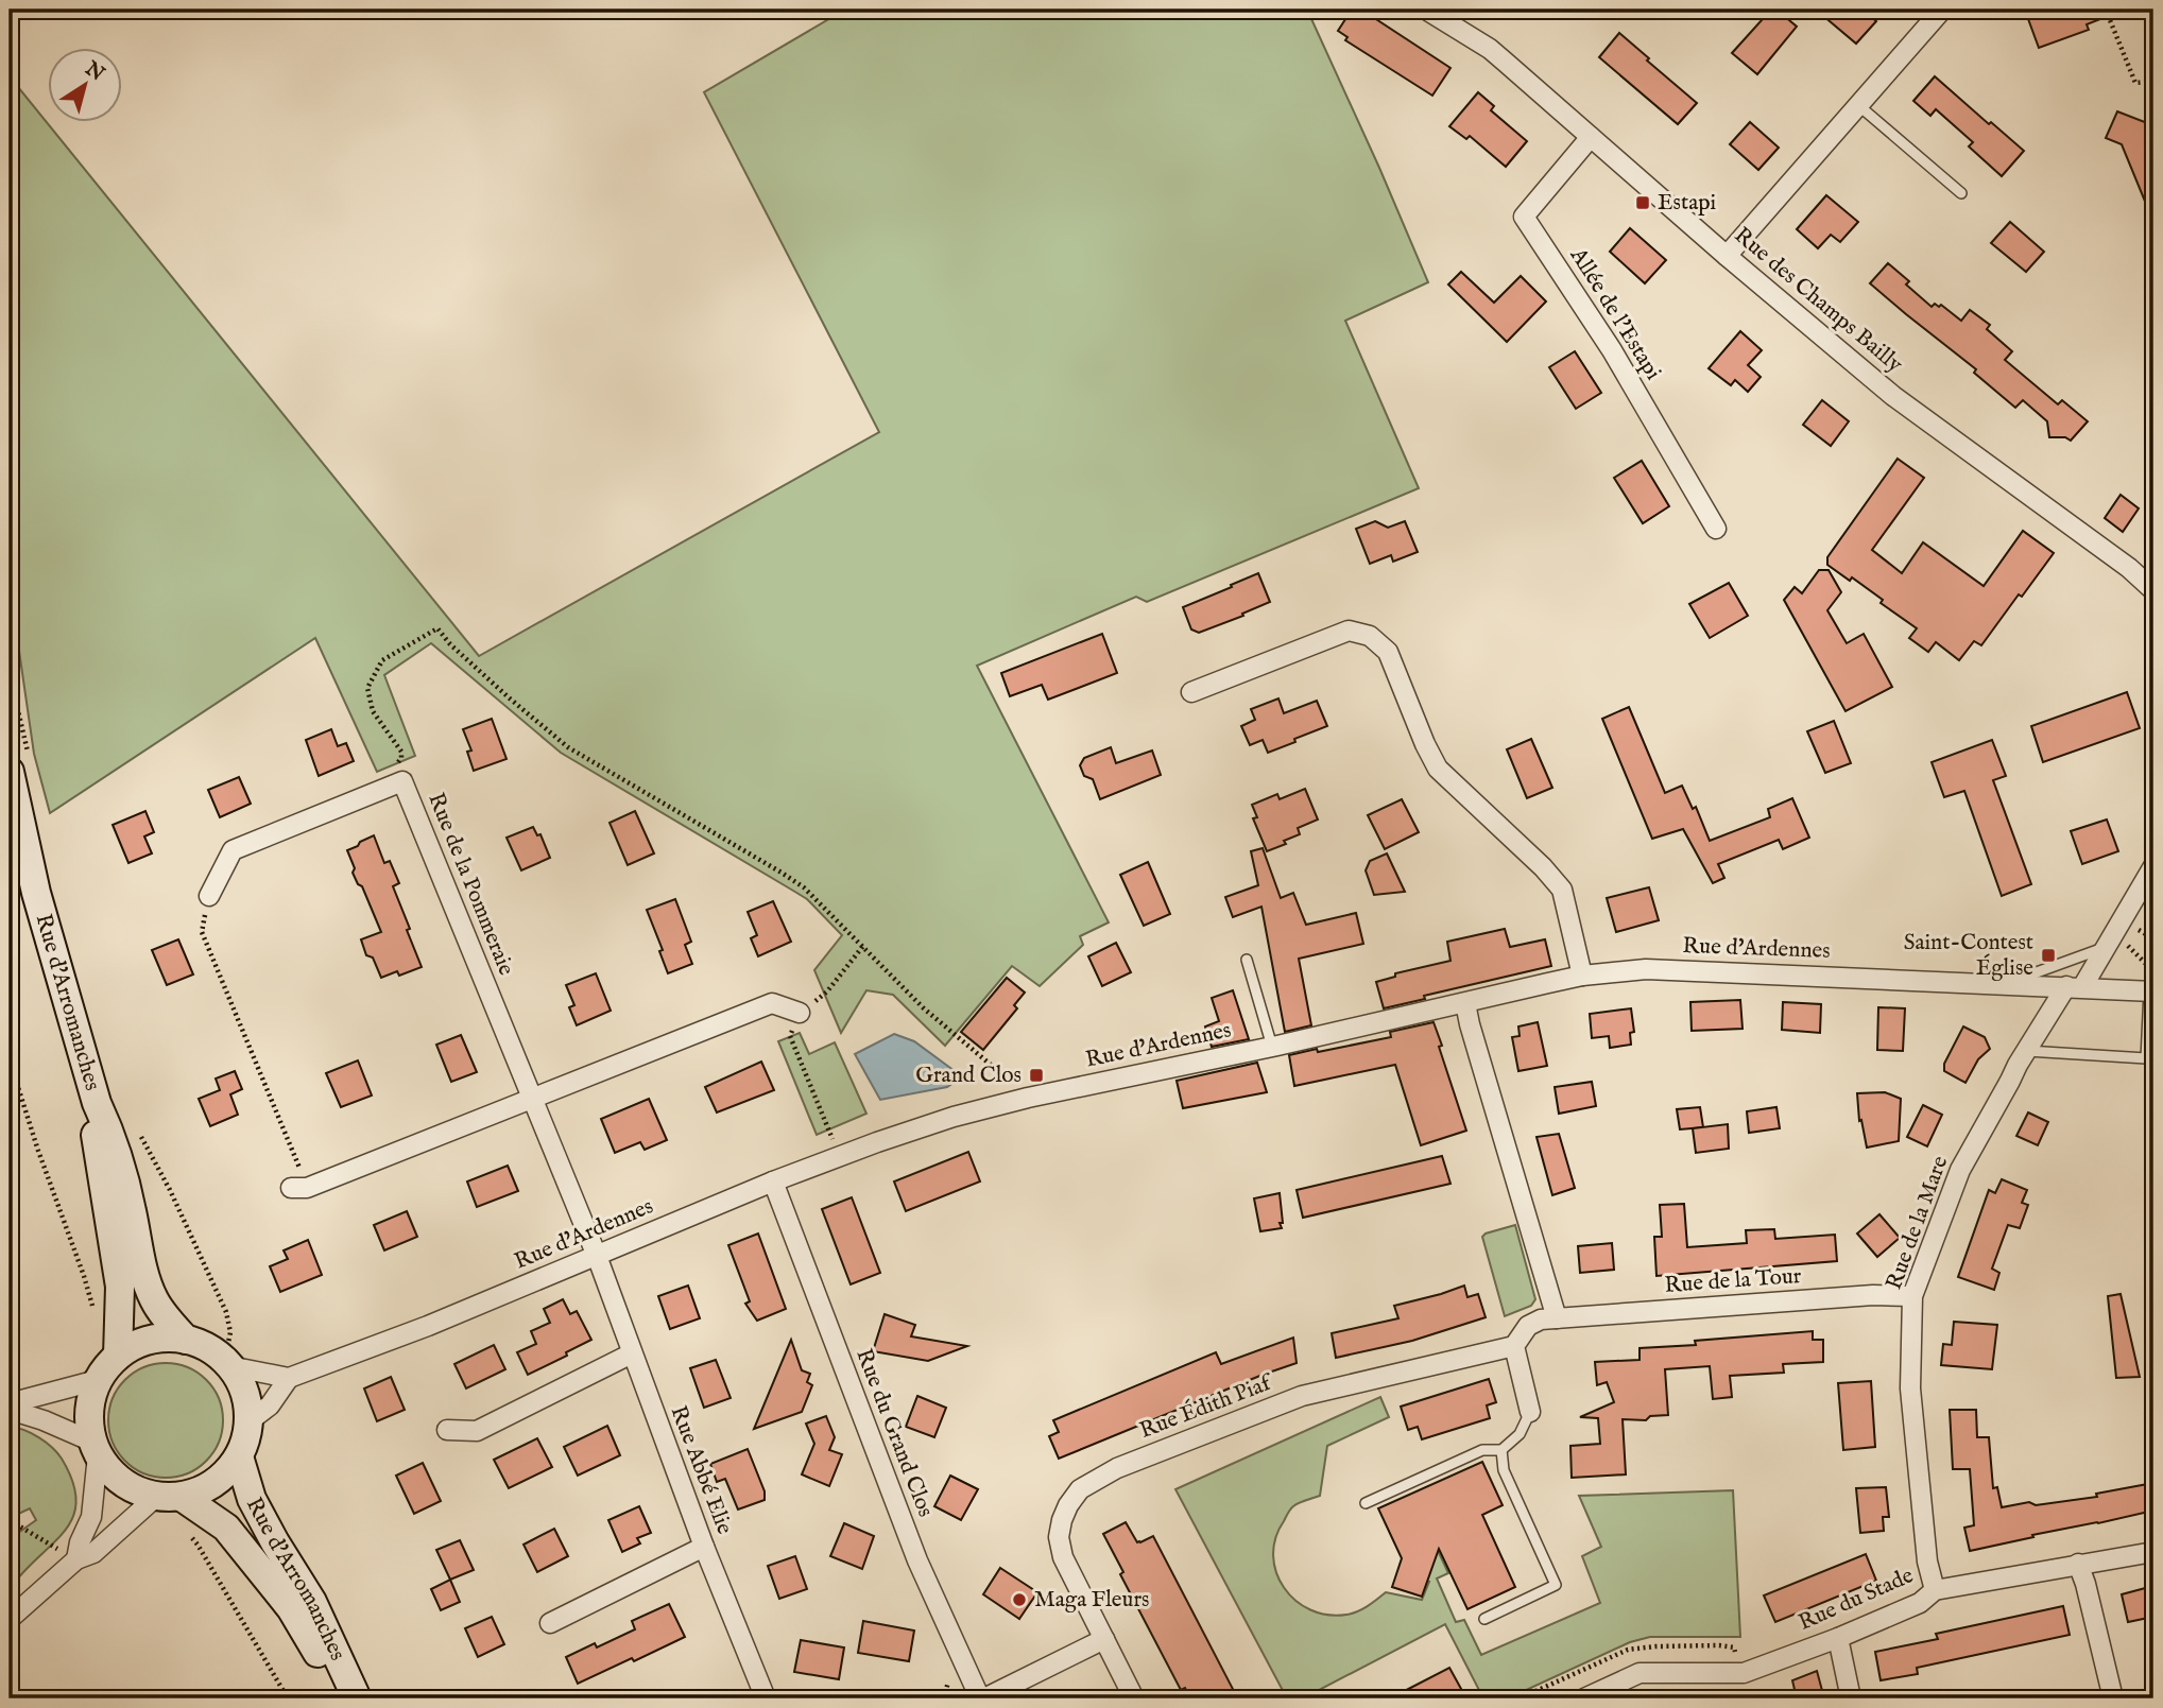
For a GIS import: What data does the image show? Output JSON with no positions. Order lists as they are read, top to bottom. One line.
{"streets":{"main road":["Rue d'Arromanches"],"street":["Rue des Champs Bailly","Allée de l'Estapi","Rue de la Pommeraie","Rue d'Ardennes","Rue de la Mare","Rue de la Tour","Rue Édith Piaf","Rue du Grand Clos","Rue Abbé Elie","Rue du Stade"]},"crossings":[["Rue des Champs Bailly","Allée de l'Estapi"],["Rue de la Pommeraie","Rue d'Ardennes"],["Rue de la Pommeraie","Rue Abbé Elie"],["Rue d'Ardennes","Rue de la Mare"],["Rue d'Ardennes","Rue du Grand Clos"],["Rue d'Ardennes","Rue Abbé Elie"],["Rue de la Mare","Rue de la Tour"],["Rue de la Mare","Rue du Stade"],["Rue de la Tour","Rue Édith Piaf"]],"places":{"transit":["Estapi","Saint-Contest Église","Grand Clos"],"other":["Maga Fleurs"]},"north":"top right"}
